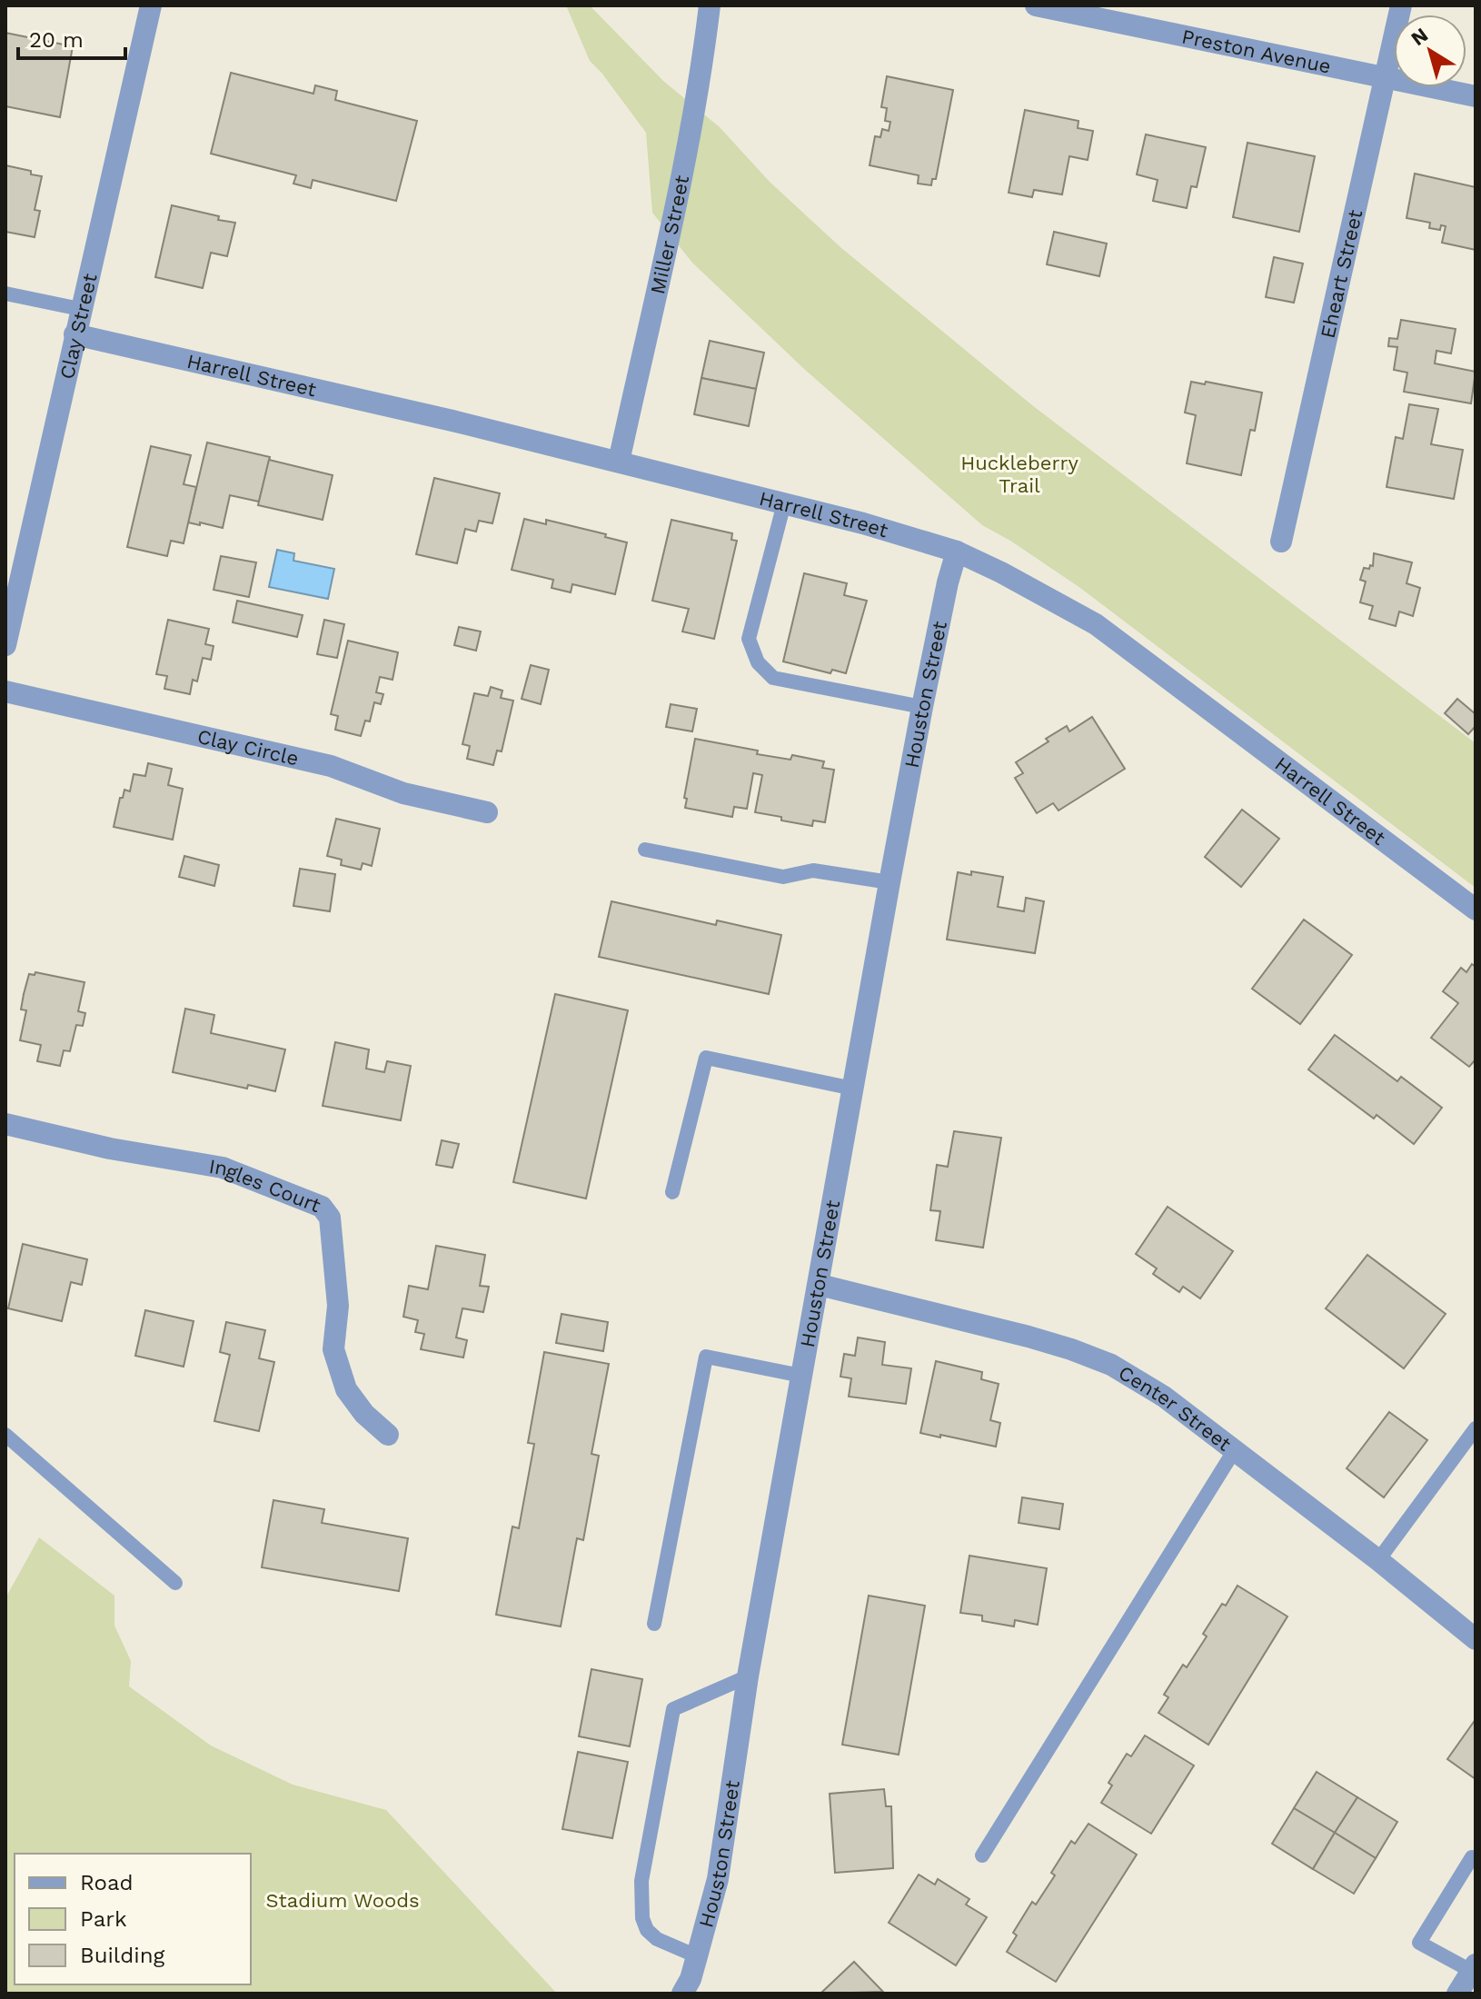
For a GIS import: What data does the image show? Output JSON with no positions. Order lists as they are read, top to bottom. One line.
{"streets":{"street":["Preston Avenue","Miller Street","Eheart Street","Clay Street","Harrell Street","Houston Street","Clay Circle","Ingles Court","Center Street"]},"crossings":[["Preston Avenue","Eheart Street"],["Miller Street","Harrell Street"],["Clay Street","Harrell Street"],["Harrell Street","Houston Street"],["Houston Street","Center Street"]],"parks":["Huckleberry Trail","Stadium Woods"],"legend":["Road","Park","Building"],"scale_bar":"20 m","north":"top left"}
